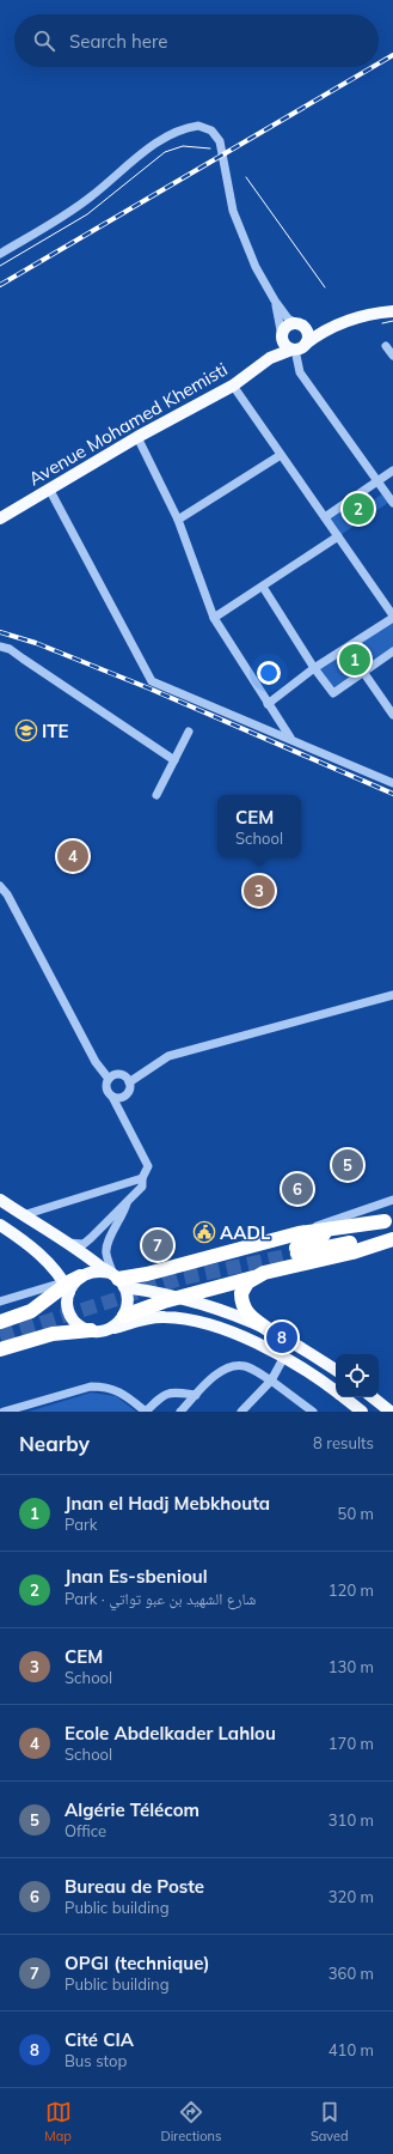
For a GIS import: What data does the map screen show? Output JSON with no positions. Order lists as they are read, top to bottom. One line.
{"streets":{"main road":["Avenue Mohamed Khemisti"]},"places":{"school or university":["ITE"],"public building":["AADL"]},"page":{"search":"Search here","pins":["2","1","4","3","5","6","7","8"],"popup":["CEM","School"],"heading":["Nearby","8 results"],"list":[{"mark":"1","name":"Jnan el Hadj Mebkhouta","note":"Park","value":"50 m"},{"mark":"2","name":"Jnan Es-sbenioul","note":"Park · شارع الشهيد بن عبو تواتي","value":"120 m"},{"mark":"3","name":"CEM","note":"School","value":"130 m"},{"mark":"4","name":"Ecole Abdelkader Lahlou","note":"School","value":"170 m"},{"mark":"5","name":"Algérie Télécom","note":"Office","value":"310 m"},{"mark":"6","name":"Bureau de Poste","note":"Public building","value":"320 m"},{"mark":"7","name":"OPGI (technique)","note":"Public building","value":"360 m"},{"mark":"8","name":"Cité CIA","note":"Bus stop","value":"410 m"}],"nav":["Map","Directions","Saved"]}}
